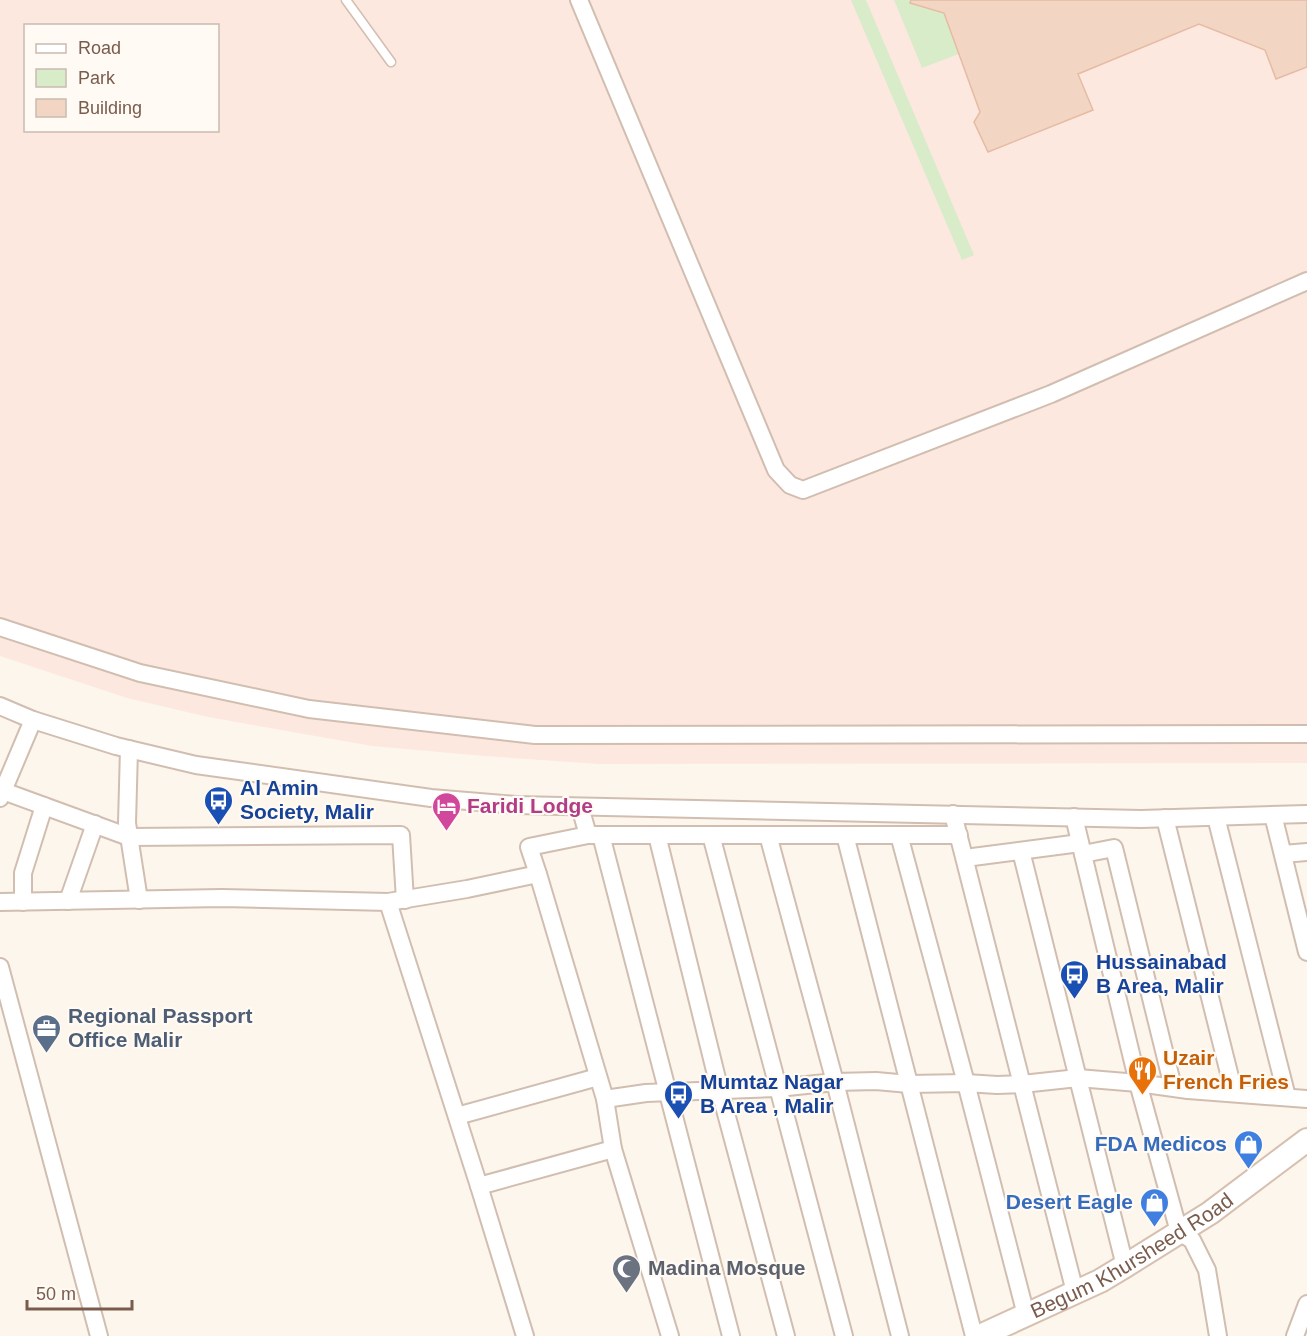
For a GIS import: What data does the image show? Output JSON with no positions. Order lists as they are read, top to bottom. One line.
{"streets":{"main road":["Begum Khursheed Road"]},"places":{"bus stop":["Al Amin Society, Malir","Hussainabad B Area, Malir","Mumtaz Nagar B Area , Malir"],"hotel":["Faridi Lodge"],"office":["Regional Passport Office Malir"],"restaurant":["Uzair French Fries"],"shop":["FDA Medicos","Desert Eagle"],"mosque":["Madina Mosque"]},"legend":["Road","Park","Building"],"scale_bar":"50 m"}
